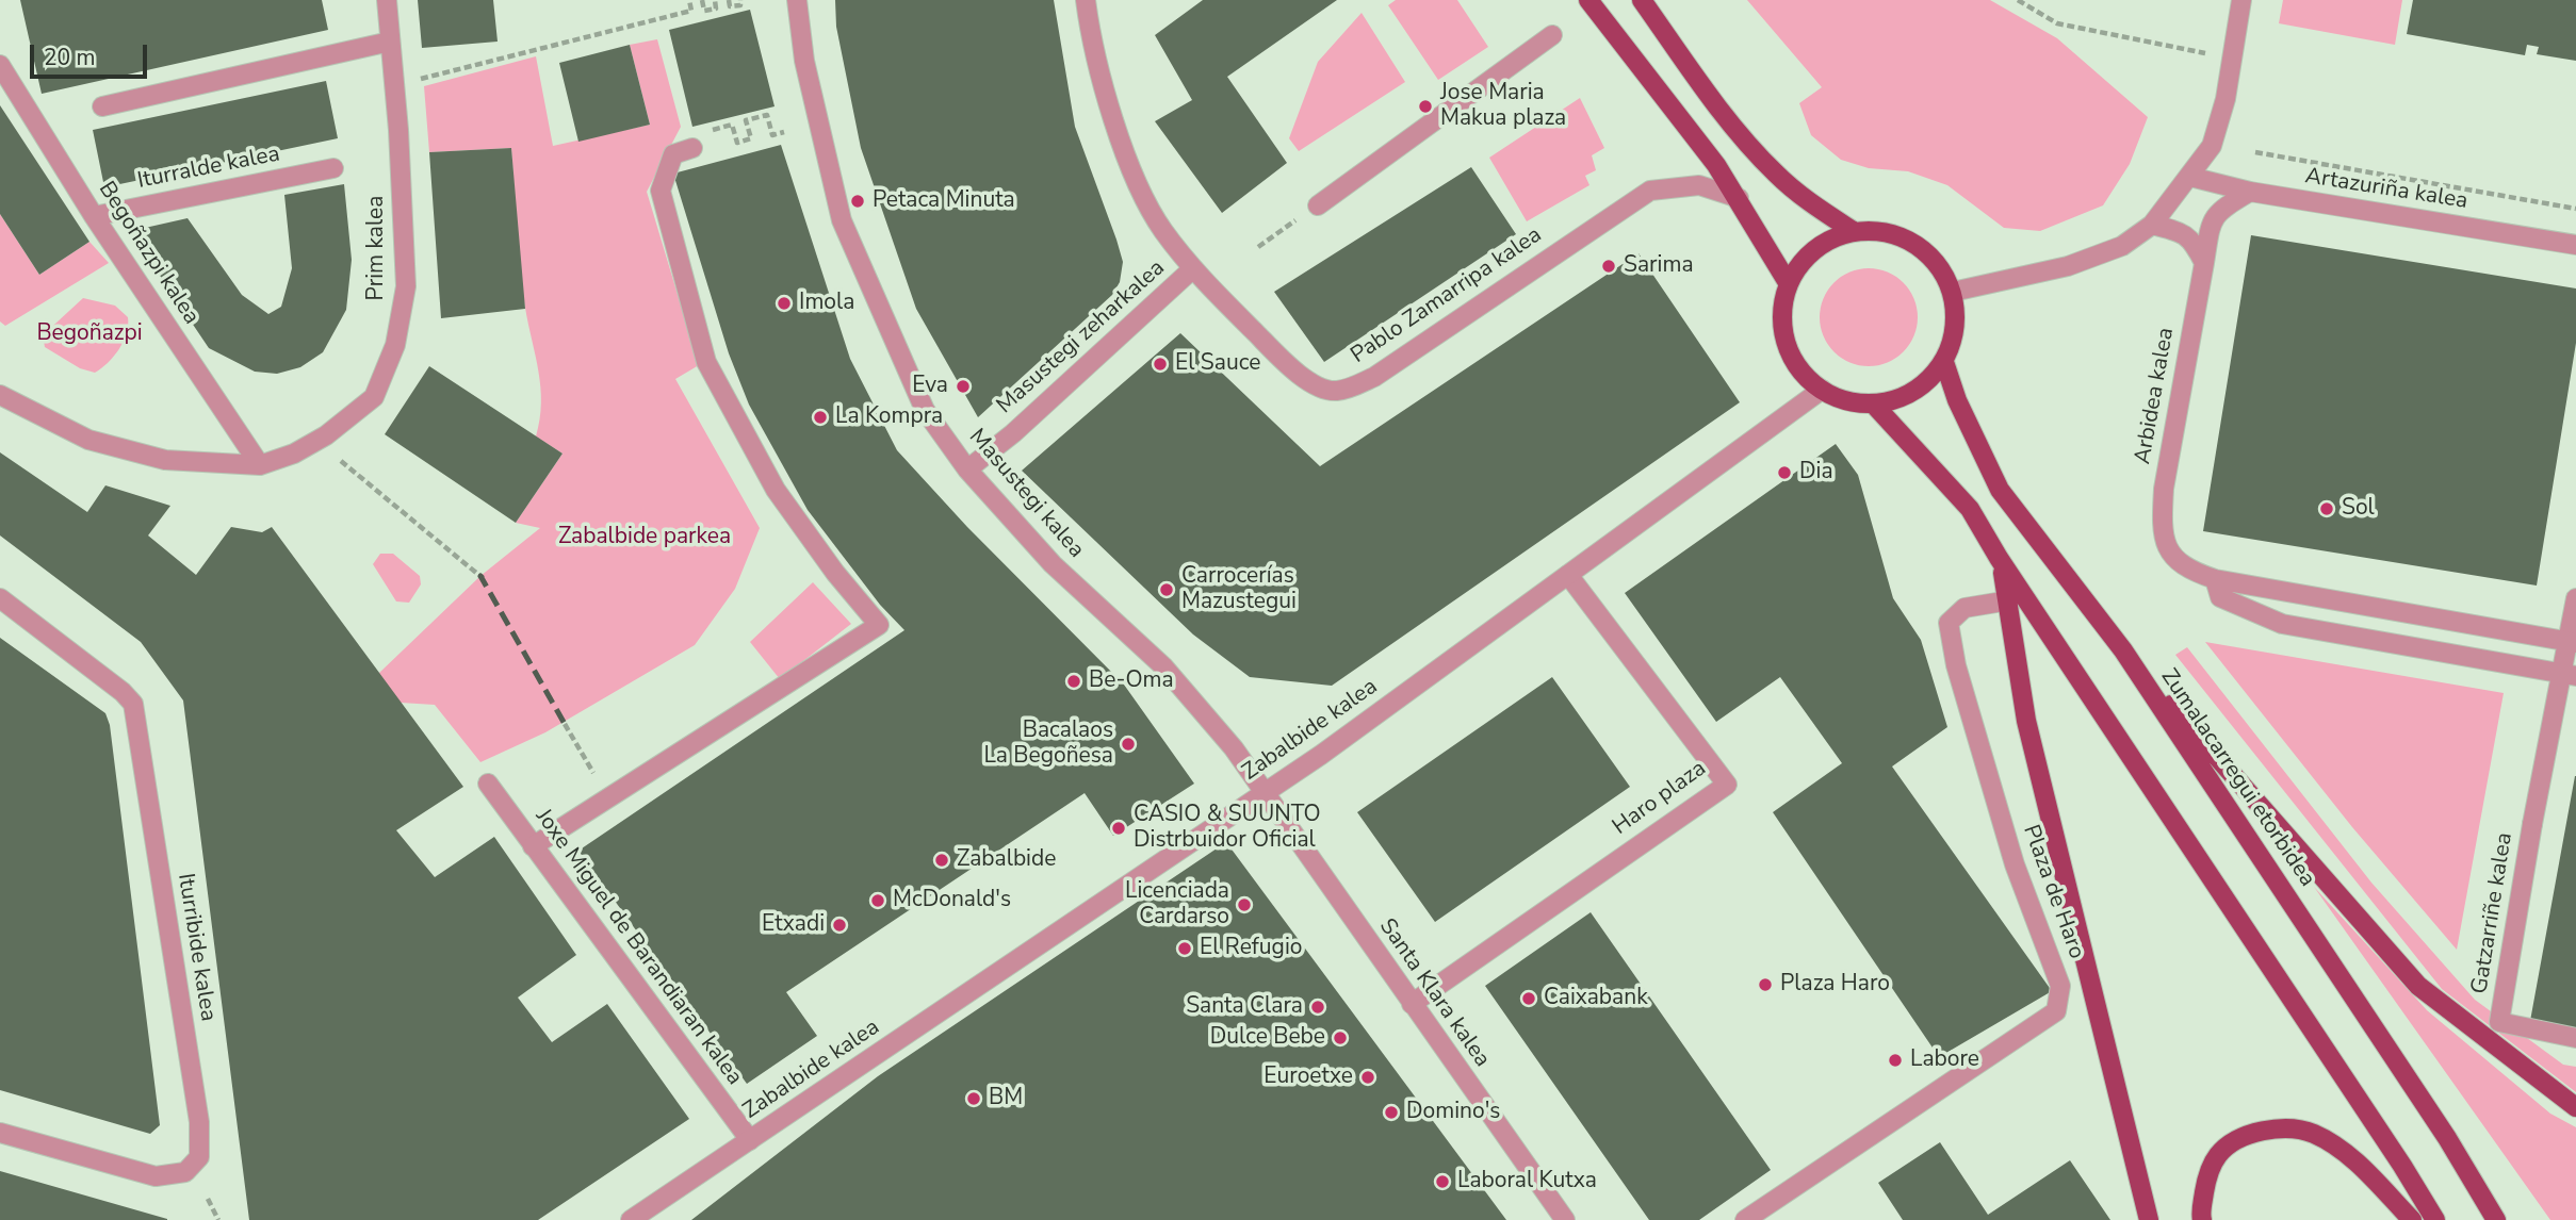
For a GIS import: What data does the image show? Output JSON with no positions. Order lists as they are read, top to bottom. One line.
{"streets":{"main road":["Zumalacarregui etorbidea"],"street":["Iturralde kalea","Artazuriña kalea","Prim kalea","Begoñazpi kalea","Pablo Zamarripa kalea","Masustegi zeharkalea","Arbidea kalea","Masustegi kalea","Zabalbide kalea","Haro plaza","Plaza de Haro","Gatzarriñe kalea","Iturribide kalea","Joxe Miguel de Barandiaran kalea","Santa Klara kalea"]},"crossings":[["Iturralde kalea","Begoñazpi kalea"],["Artazuriña kalea","Arbidea kalea"],["Prim kalea","Begoñazpi kalea"],["Pablo Zamarripa kalea","Masustegi zeharkalea"],["Masustegi zeharkalea","Masustegi kalea"],["Arbidea kalea","Gatzarriñe kalea"],["Masustegi kalea","Zabalbide kalea"],["Masustegi kalea","Santa Klara kalea"],["Zabalbide kalea","Zumalacarregui etorbidea"],["Zabalbide kalea","Haro plaza"],["Zabalbide kalea","Joxe Miguel de Barandiaran kalea"],["Zabalbide kalea","Santa Klara kalea"],["Haro plaza","Santa Klara kalea"]],"parks":["Begoñazpi","Zabalbide parkea"],"places":["Jose Maria Makua plaza","Petaca Minuta","Sarima","Imola","El Sauce","Eva","La Kompra","Dia","Sol","Carrocerías Mazustegui","Be-Oma","Bacalaos La Begoñesa","CASIO & SUUNTO Distrbuidor Oficial","Zabalbide","McDonald's","Licenciada Cardarso","Etxadi","El Refugio","Plaza Haro","Caixabank","Santa Clara","Dulce Bebe","Labore","Euroetxe","BM","Domino's","Laboral Kutxa"],"scale_bar":"20 m"}
